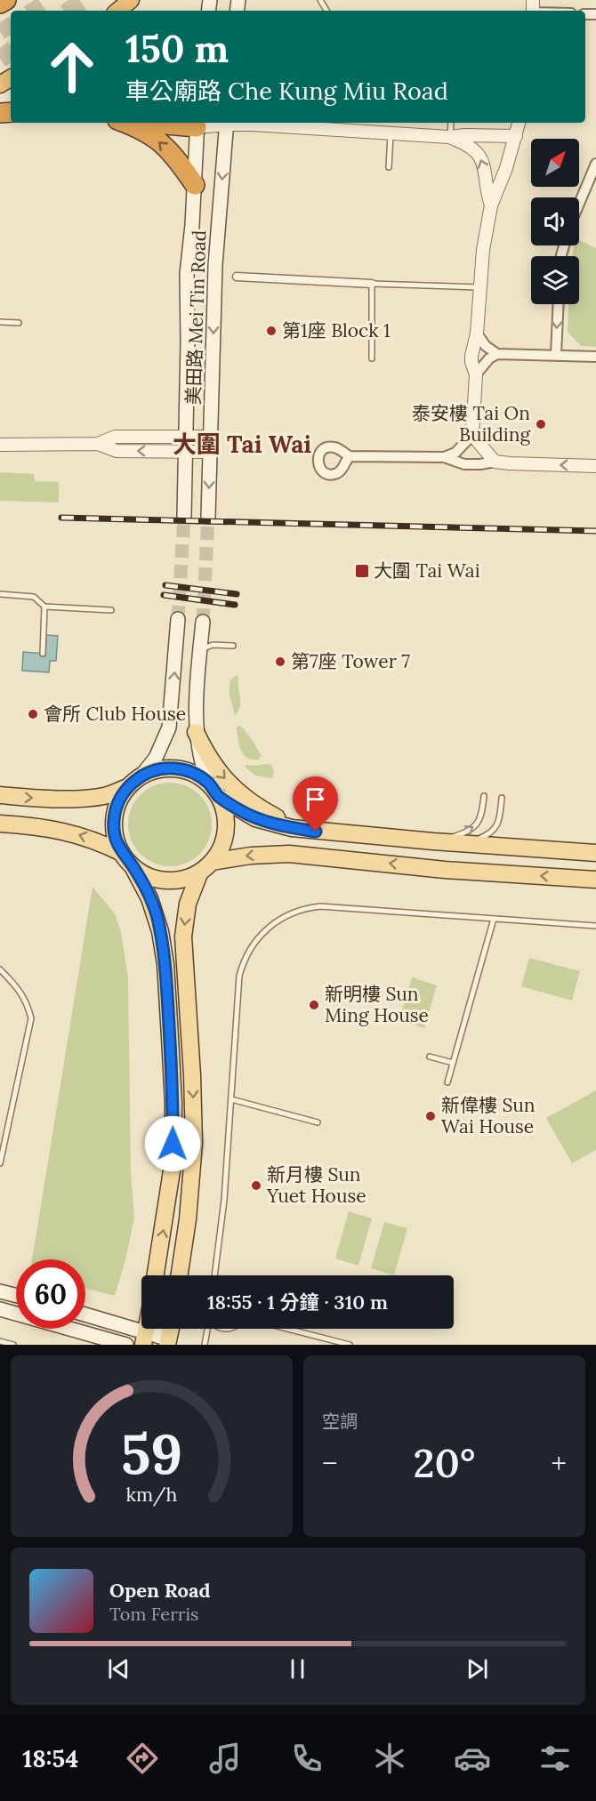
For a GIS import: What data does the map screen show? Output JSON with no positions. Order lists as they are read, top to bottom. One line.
{"streets":{"main road":["美田路 Mei Tin Road"]},"districts":["大圍 Tai Wai"],"places":{"other":["第1座 Block 1","泰安樓 Tai On Building","第7座 Tower 7","會所 Club House","新明樓 Sun Ming House","新偉樓 Sun Wai House","新月樓 Sun Yuet House"],"transit":["大圍 Tai Wai"]},"north":"top right","page":{"turn":["150 m","車公廟路 Che Kung Miu Road"],"limit":"60","trip":"18:55 · 1 分鐘 · 310 m","tile":"空調","heat":["−","20°","+"],"song":["Open Road","Tom Ferris"],"tabs":"18:54","gauge":["59","km/h"]}}
